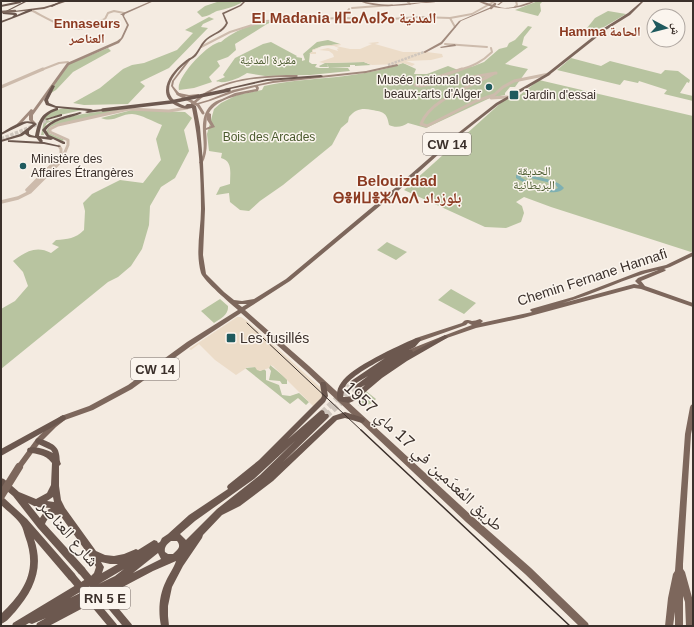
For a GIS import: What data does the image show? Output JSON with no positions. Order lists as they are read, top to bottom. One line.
{"streets":{"highway":["شارع العناصر","RN 5 E"],"main road":["CW 14","Chemin Fernane Hannafi","طريق المُعدَمين في 17 ماي 1957"]},"crossings":[["CW 14","طريق المُعدَمين في 17 ماي 1957"]],"districts":["El Madania ⵍⵎⴰⴷⴰⵏⵢⴰ المدنية","Ennaseurs العناصر","Hamma الحامة","Belouizdad ⴱⴻⵍⵡⴻⵣⴷⴰⴷ بلوزداد"],"parks":["مقبرة المدنية","Bois des Arcades","الحديقة البريطانية"],"places":{"other":["Musée national des beaux-arts d'Alger","Ministère des Affaires Étrangères"],"transit":["Jardin d'essai","Les fusillés"]},"north":"right"}
